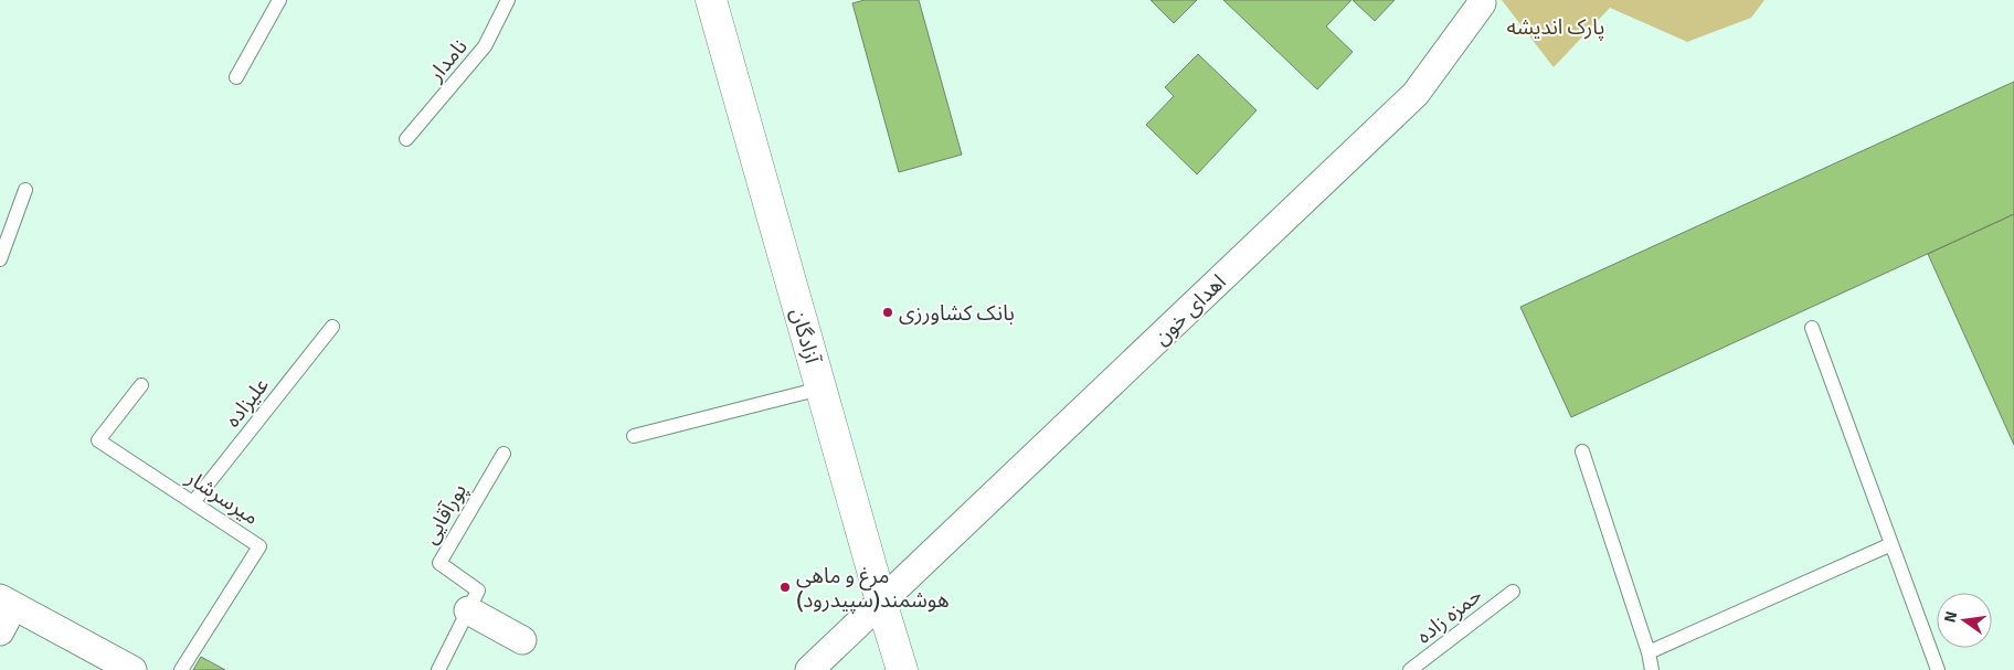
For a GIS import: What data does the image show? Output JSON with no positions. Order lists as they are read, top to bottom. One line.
{"streets":{"main road":["آزادگان"],"street":["اهدای خون"],"lane":["نامدار","علیزاده","میرسرشار","پورآقایی","حمزه زاده"]},"crossings":[["اهدای خون","آزادگان"],["علیزاده","میرسرشار"]],"parks":["پارک اندیشه"],"places":["بانک کشاورزی","مرغ و ماهی هوشمند(سپیدرود)"],"north":"left"}
